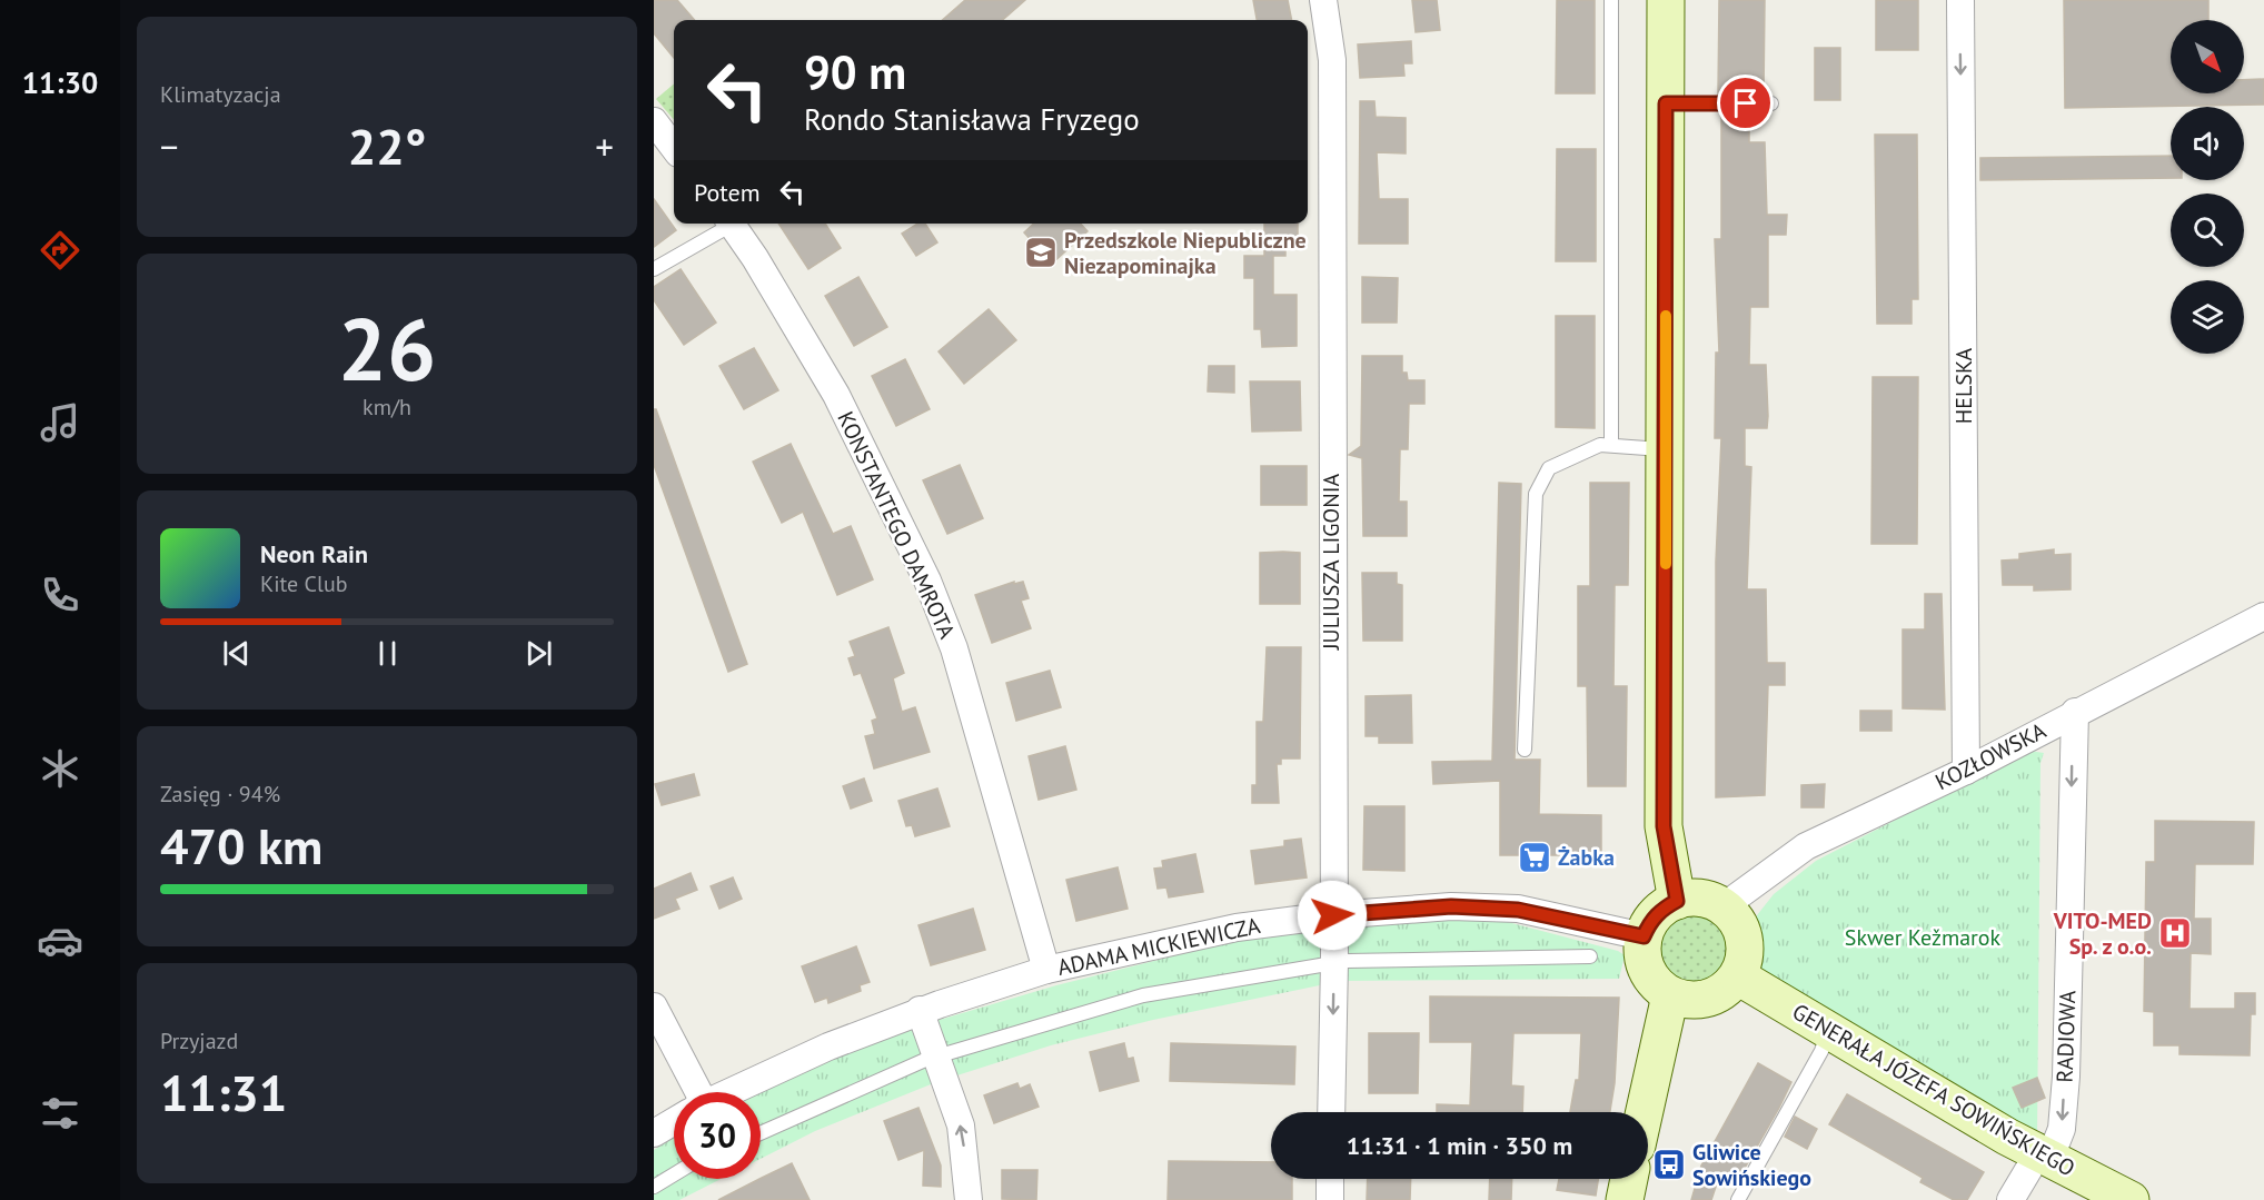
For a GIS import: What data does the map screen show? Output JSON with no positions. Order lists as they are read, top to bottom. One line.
{"streets":{"street":["HELSKA","KONSTANTEGO DAMROTA","JULIUSZA LIGONIA","KOZŁOWSKA","ADAMA MICKIEWICZA","RADIOWA","GENERAŁA JÓZEFA SOWIŃSKIEGO"]},"crossings":[["HELSKA","KOZŁOWSKA"],["KONSTANTEGO DAMROTA","ADAMA MICKIEWICZA"],["JULIUSZA LIGONIA","ADAMA MICKIEWICZA"],["KOZŁOWSKA","ADAMA MICKIEWICZA"],["KOZŁOWSKA","RADIOWA"],["KOZŁOWSKA","GENERAŁA JÓZEFA SOWIŃSKIEGO"],["ADAMA MICKIEWICZA","GENERAŁA JÓZEFA SOWIŃSKIEGO"],["RADIOWA","GENERAŁA JÓZEFA SOWIŃSKIEGO"]],"one_way":["HELSKA","RADIOWA"],"parks":["Skwer Kežmarok"],"places":{"school or university":["Przedszkole Niepubliczne Niezapominajka"],"supermarket":["Żabka"],"hospital":["VITO-MED Sp. z o.o."],"bus stop":["Gliwice Sowińskiego"]},"north":"bottom right","page":{"tabs":"11:30","tile":["Klimatyzacja",["26","km/h"],["Zasięg · 94%","470 km"],["Przyjazd","11:31"]],"turn":["90 m","Rondo Stanisława Fryzego"],"heat":["−","22°","+"],"then":"Potem","song":["Neon Rain","Kite Club"],"limit":"30","trip":"11:31 · 1 min · 350 m"}}
